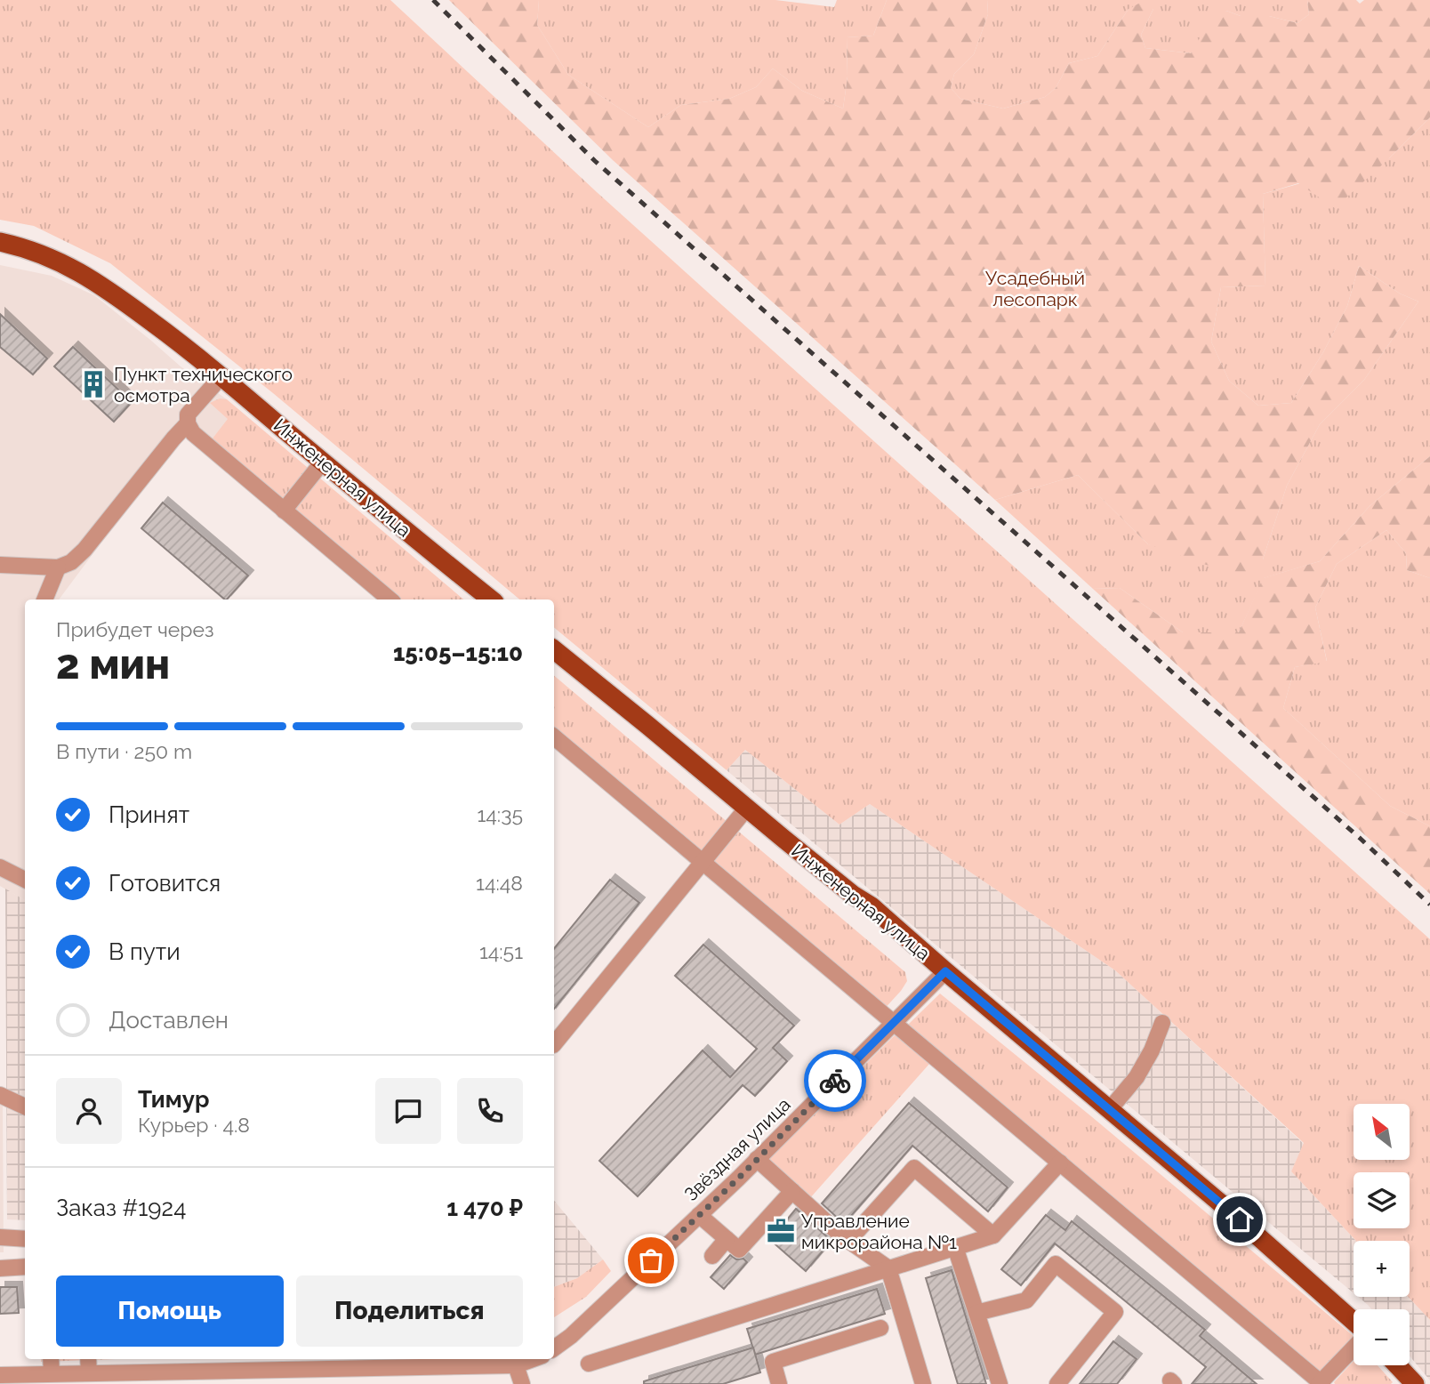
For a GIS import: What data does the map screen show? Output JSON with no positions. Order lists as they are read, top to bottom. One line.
{"streets":{"main road":["Инженерная улица"],"street":["Звёздная улица"]},"crossings":[["Инженерная улица","Звёздная улица"]],"parks":["Усадебный лесопарк"],"places":{"building":["Пункт технического осмотра"],"office":["Управление микрорайона №1"]},"north":"top left","page":{"heading":["2 мин","Прибудет через","15:05–15:10"],"panel":["Тимур","Курьер · 4.8","Заказ #1924","1 470 ₽"],"bar":"В пути · 250 m","list":[["Принят","14:35"],["Готовится","14:48"],["В пути","14:51"],"Доставлен"],"map_buttons":["+","−"],"buttons":["Помощь","Поделиться"]}}
